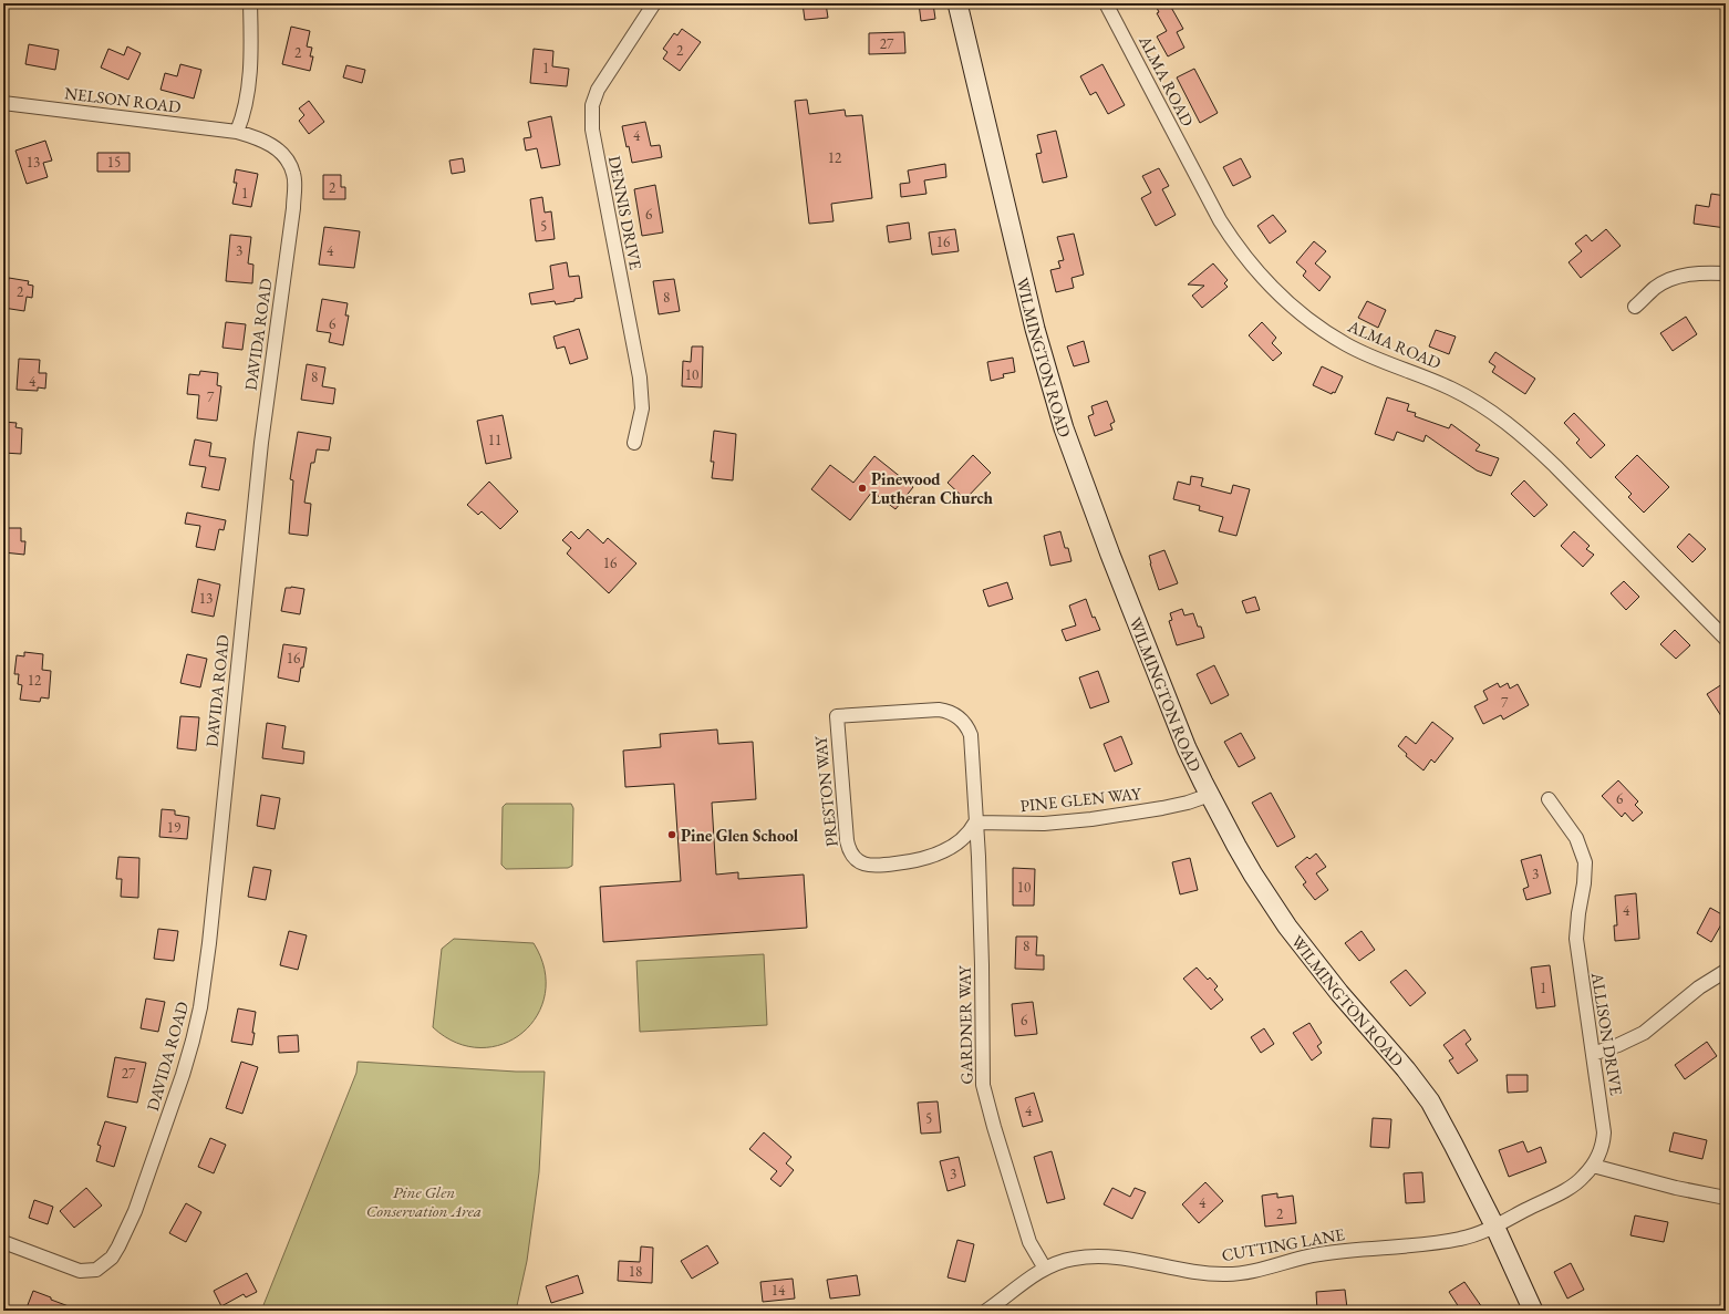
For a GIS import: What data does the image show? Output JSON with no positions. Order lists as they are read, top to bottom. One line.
{"streets":{"main road":["WILMINGTON ROAD"],"street":["ALMA ROAD","NELSON ROAD","DENNIS DRIVE","DAVIDA ROAD","PRESTON WAY","PINE GLEN WAY","GARDNER WAY","ALLISON DRIVE","CUTTING LANE"]},"crossings":[["NELSON ROAD","DAVIDA ROAD"],["WILMINGTON ROAD","PINE GLEN WAY"],["WILMINGTON ROAD","ALLISON DRIVE"],["WILMINGTON ROAD","CUTTING LANE"],["PRESTON WAY","PINE GLEN WAY"],["PRESTON WAY","GARDNER WAY"],["PINE GLEN WAY","GARDNER WAY"],["GARDNER WAY","CUTTING LANE"],["ALLISON DRIVE","CUTTING LANE"]],"parks":["Pine Glen Conservation Area"],"places":["Pinewood Lutheran Church","Pine Glen School"],"house_numbers":["27","2","2","1","4","12","13","15","2","1","6","5","16","3","4","2","8","6","10","8","4","7","11","16","13","16","12","7","6","19","3","10","4","8","1","6","27","4","5","3","4","2","18","14"]}
